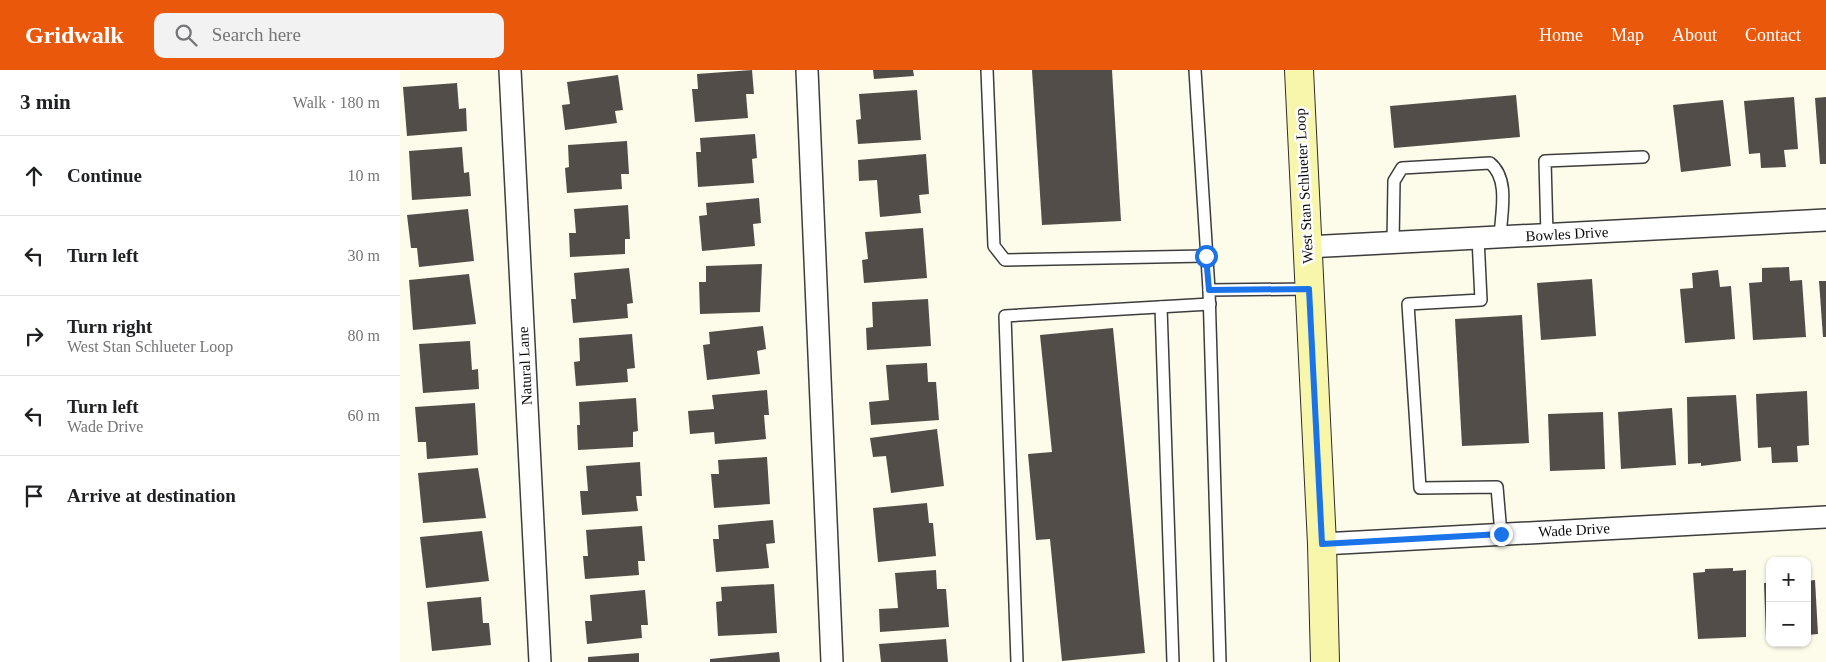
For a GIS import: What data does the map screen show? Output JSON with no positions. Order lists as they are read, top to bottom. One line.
{"streets":{"main road":["West Stan Schlueter Loop"],"street":["Bowles Drive","Natural Lane","Wade Drive"]},"crossings":[["West Stan Schlueter Loop","Bowles Drive"],["West Stan Schlueter Loop","Wade Drive"]],"page":{"header":"Gridwalk","search":"Search here","nav":["Home","Map","About","Contact"],"heading":["3 min","Walk · 180 m"],"list":[["Continue","10 m"],["Turn left","30 m"],["Turn right","West Stan Schlueter Loop","80 m"],["Turn left","Wade Drive","60 m"],"Arrive at destination"],"map_buttons":["+","−"]}}
